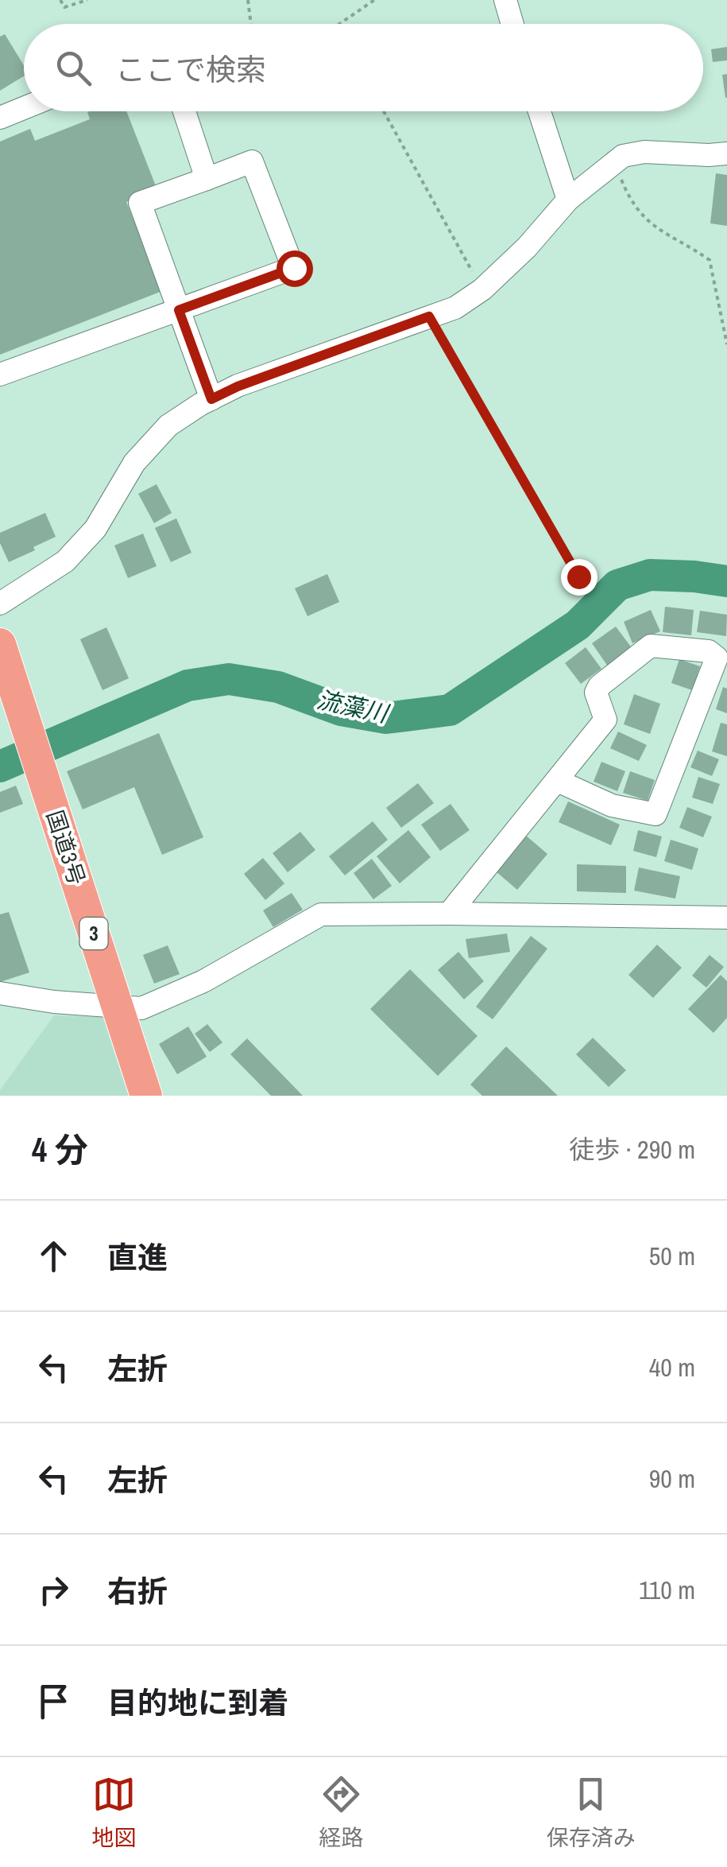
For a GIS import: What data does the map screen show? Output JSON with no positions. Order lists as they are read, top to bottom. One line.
{"streets":{"highway":["国道3号","3"]},"water":["流藻川"],"page":{"search":"ここで検索","heading":["4 分","徒歩 · 290 m"],"list":[["直進","50 m"],["左折","40 m"],["左折","90 m"],["右折","110 m"],"目的地に到着"],"nav":["地図","経路","保存済み"]}}
